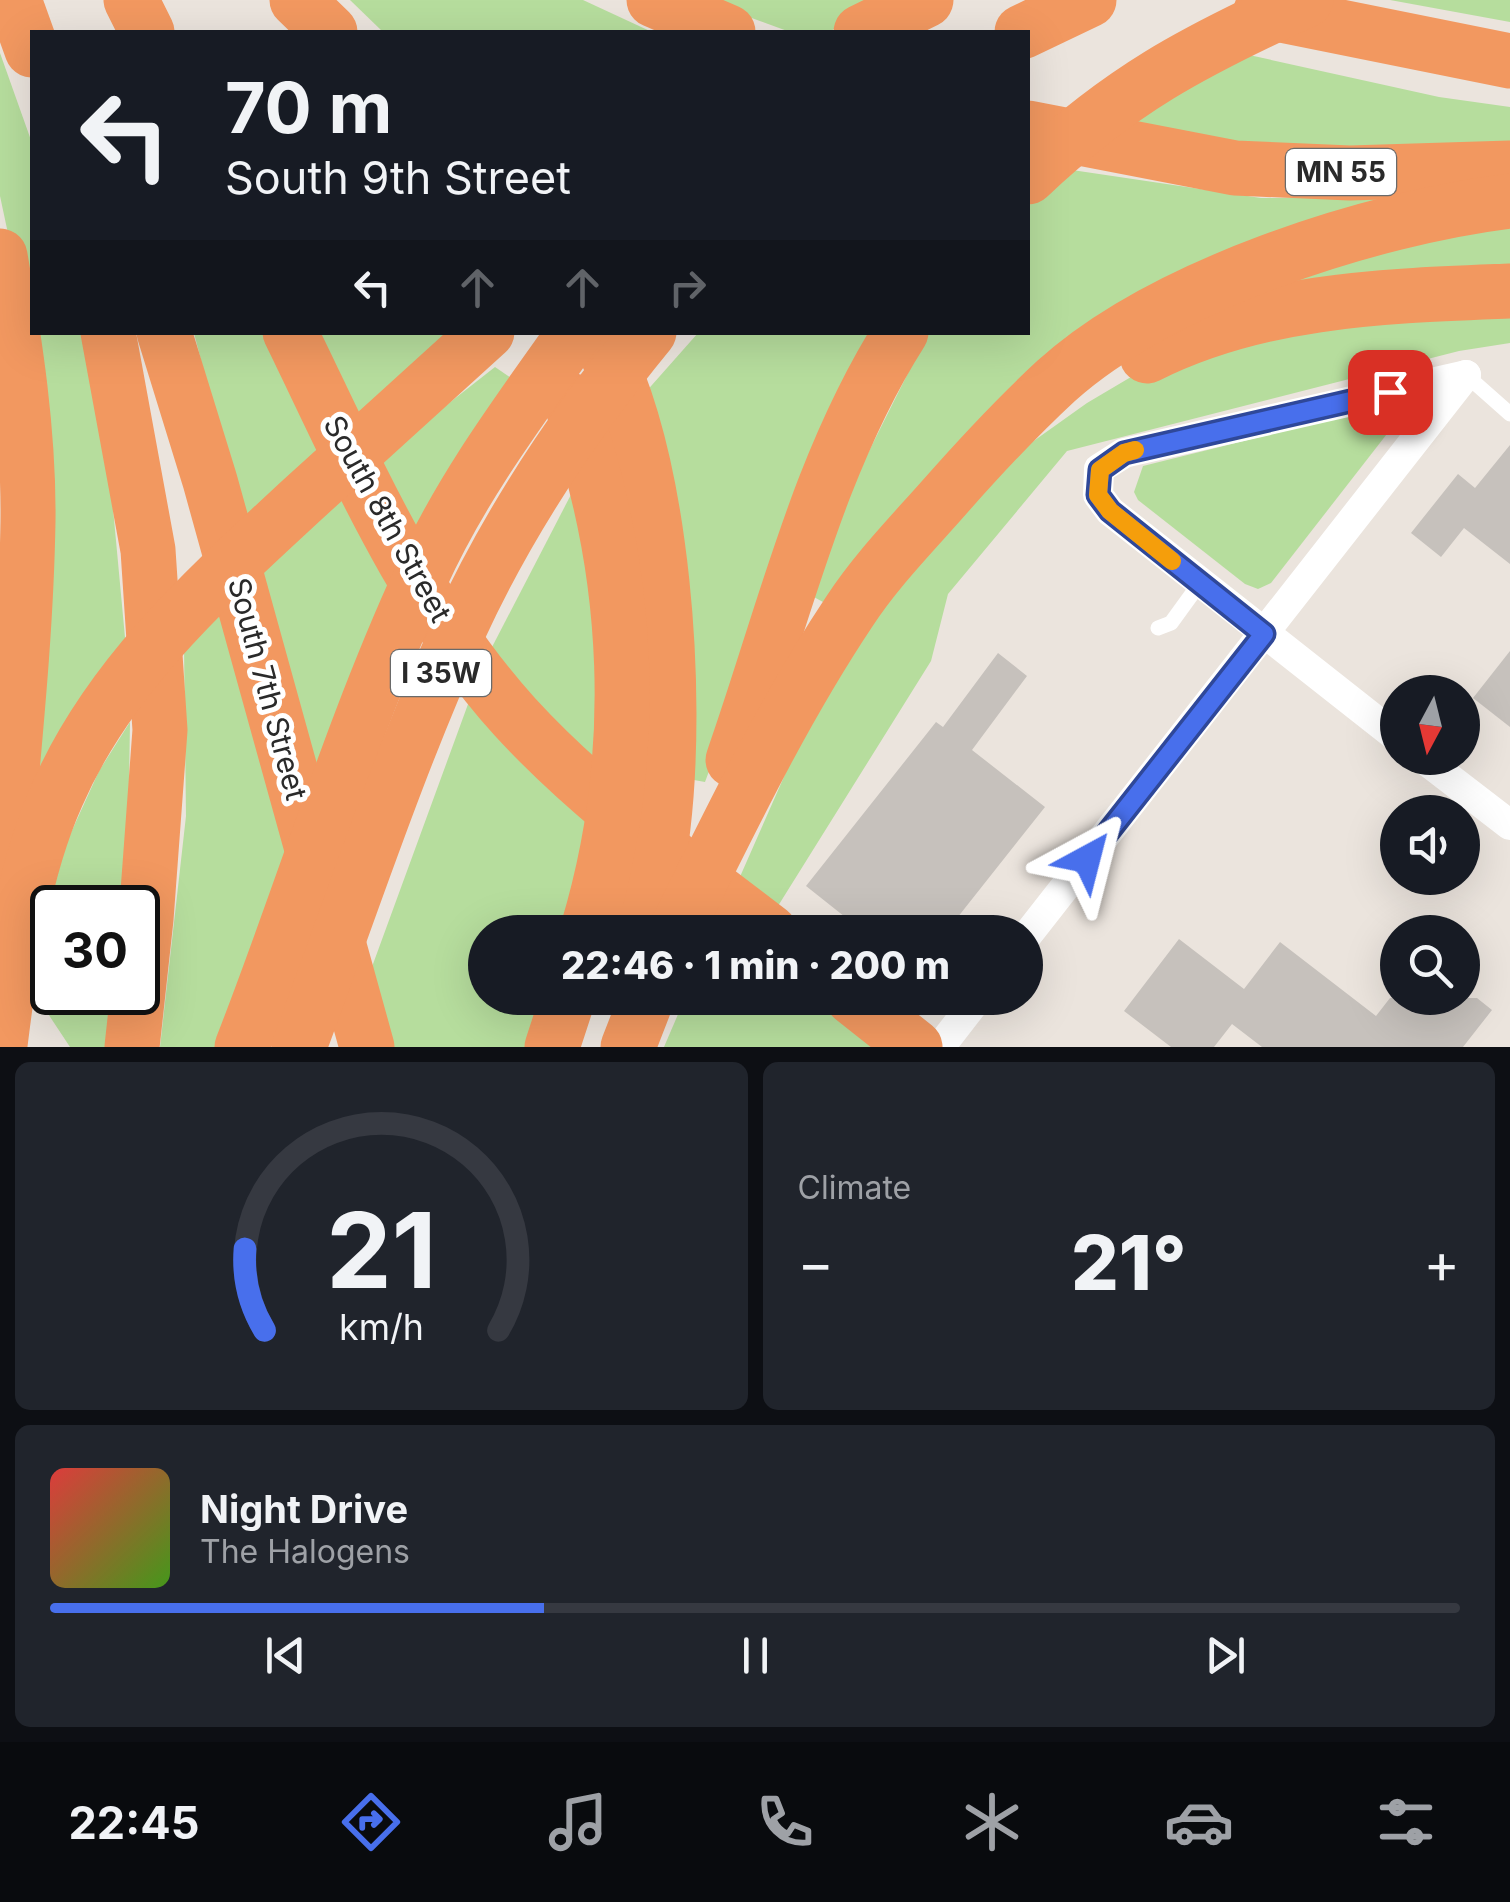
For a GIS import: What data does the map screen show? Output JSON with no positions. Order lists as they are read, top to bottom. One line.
{"streets":{"highway":["MN 55","South 8th Street","I 35W","South 7th Street"]},"north":"bottom","page":{"turn":["70 m","South 9th Street"],"limit":"30","trip":"22:46 · 1 min · 200 m","tile":"Climate","heat":["−","21°","+"],"song":["Night Drive","The Halogens"],"tabs":"22:45","gauge":["21","km/h"]}}
